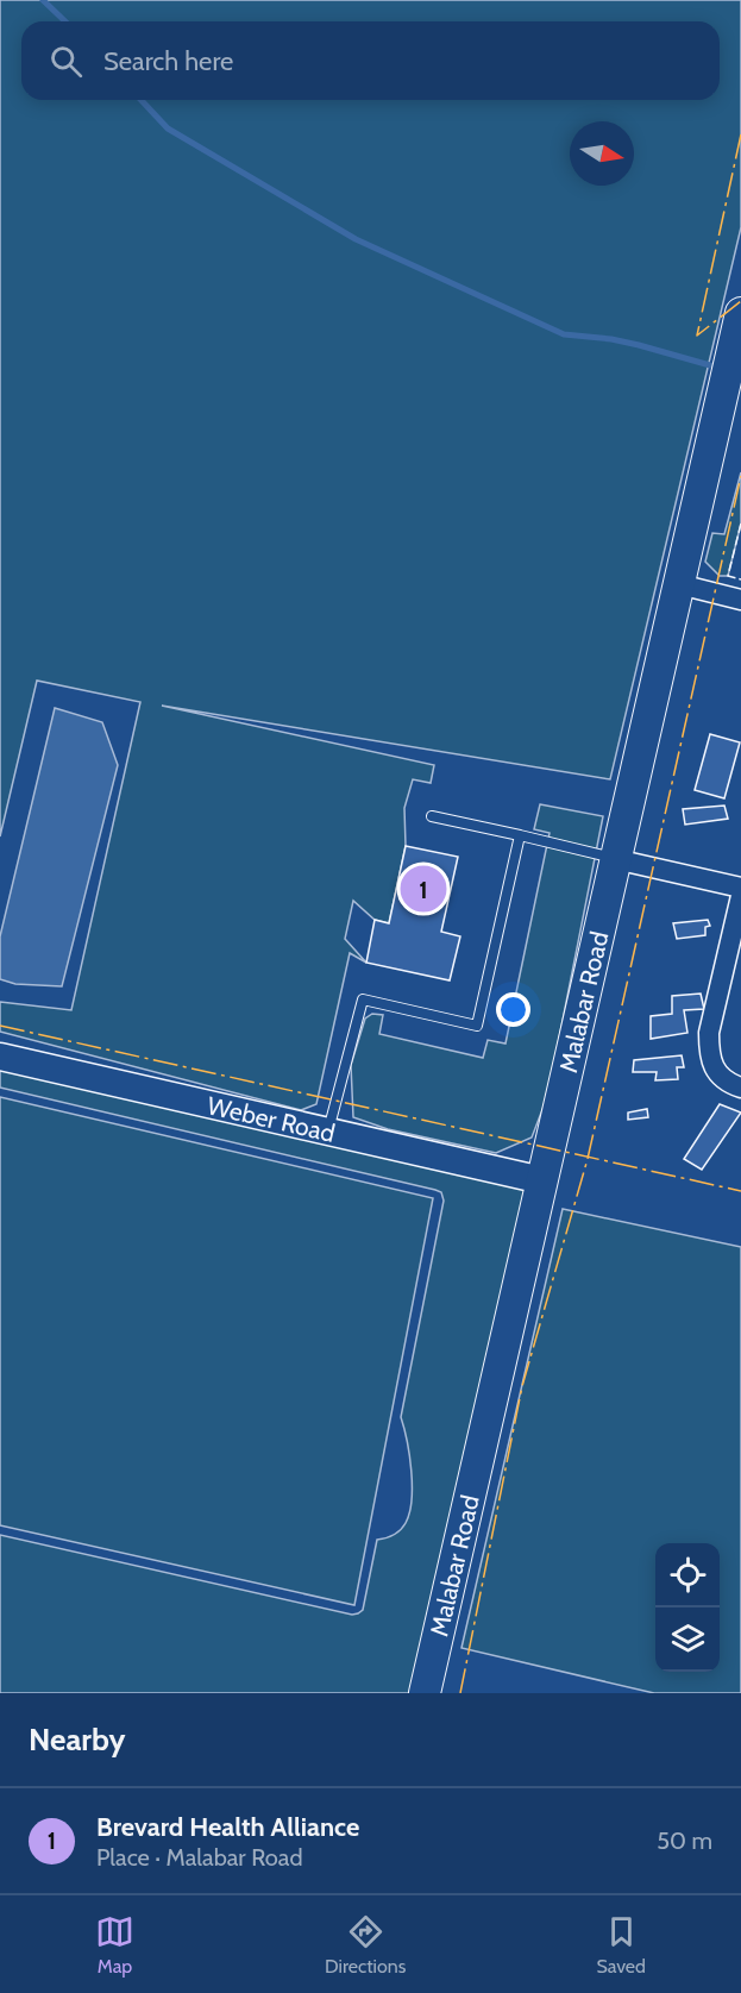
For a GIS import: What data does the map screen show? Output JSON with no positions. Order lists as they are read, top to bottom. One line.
{"streets":{"main road":["Malabar Road"],"street":["Weber Road"]},"crossings":[["Malabar Road","Weber Road"]],"north":"right","page":{"search":"Search here","pins":"1","heading":"Nearby","list":[{"mark":"1","name":"Brevard Health Alliance","note":"Place · Malabar Road","value":"50 m"}],"nav":["Map","Directions","Saved"]}}
